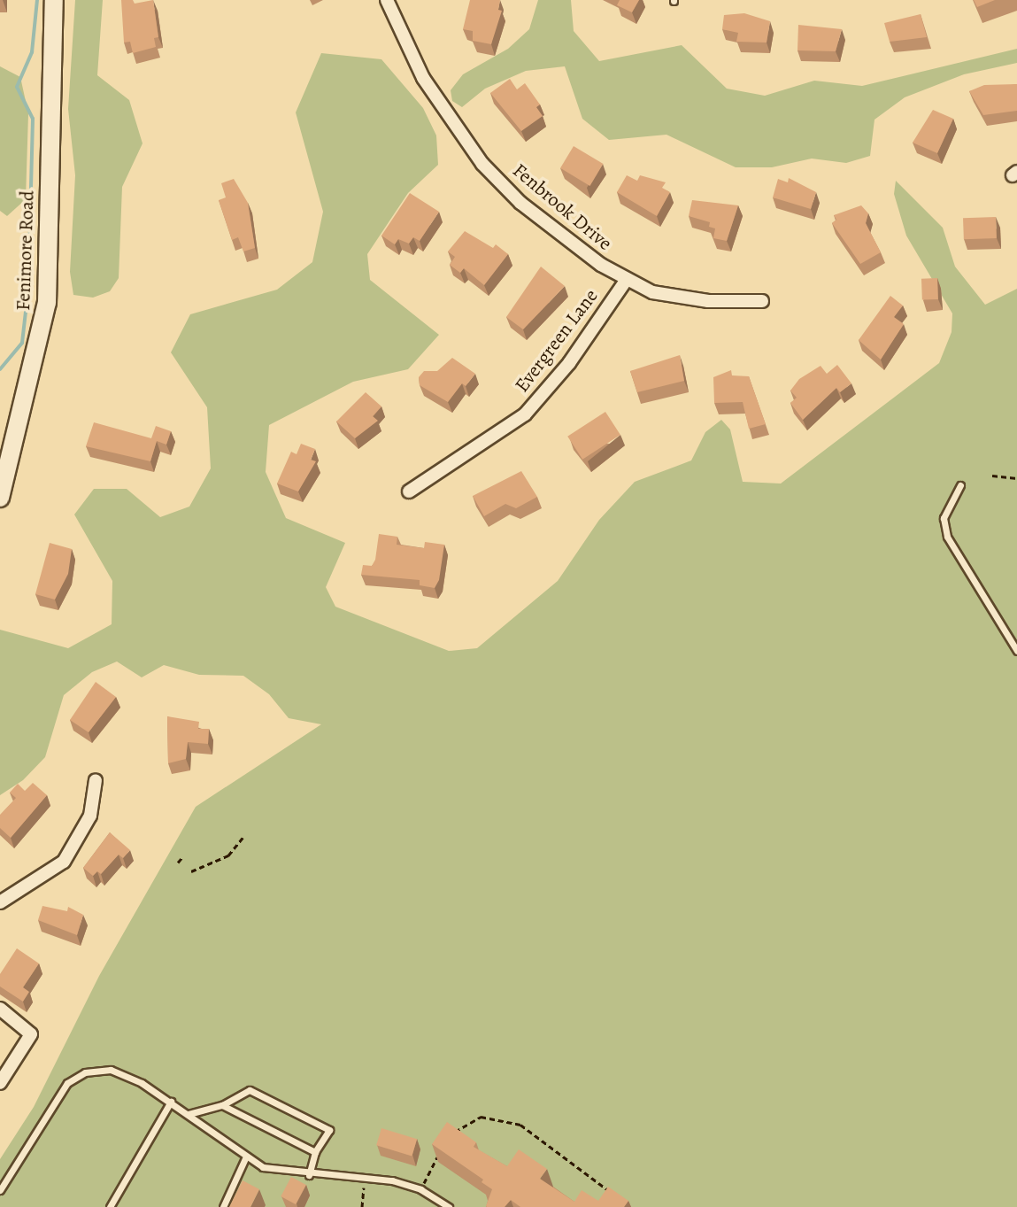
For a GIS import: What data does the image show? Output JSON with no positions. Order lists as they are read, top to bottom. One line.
{"streets":{"street":["Fenbrook Drive","Fenimore Road","Evergreen Lane"]},"crossings":[["Fenbrook Drive","Evergreen Lane"]]}
